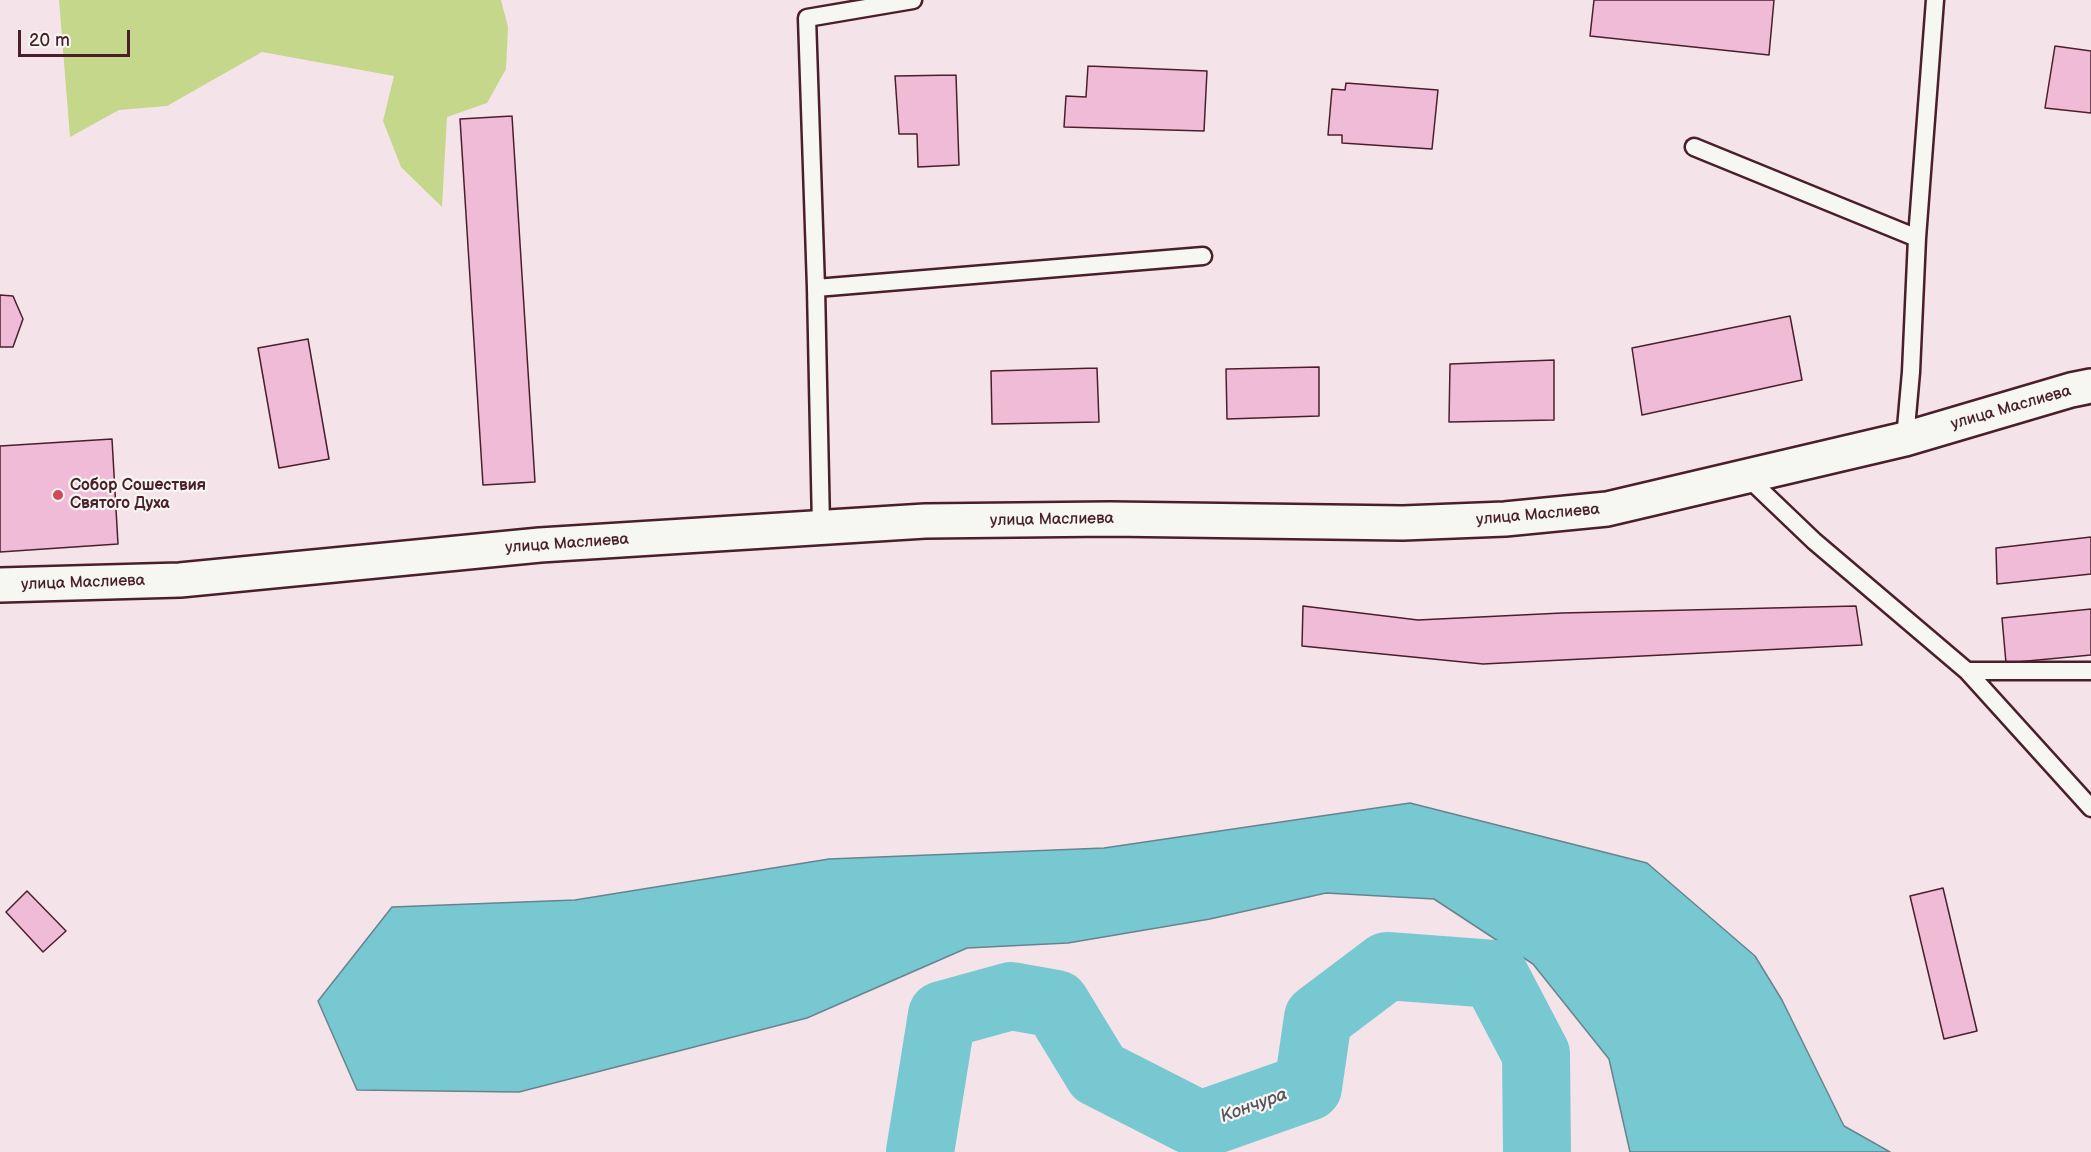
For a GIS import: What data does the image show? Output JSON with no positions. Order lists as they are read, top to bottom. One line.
{"streets":{"street":["улица Маслиева"]},"water":["Кончура"],"places":["Собор Сошествия Святого Духа"],"scale_bar":"20 m"}
